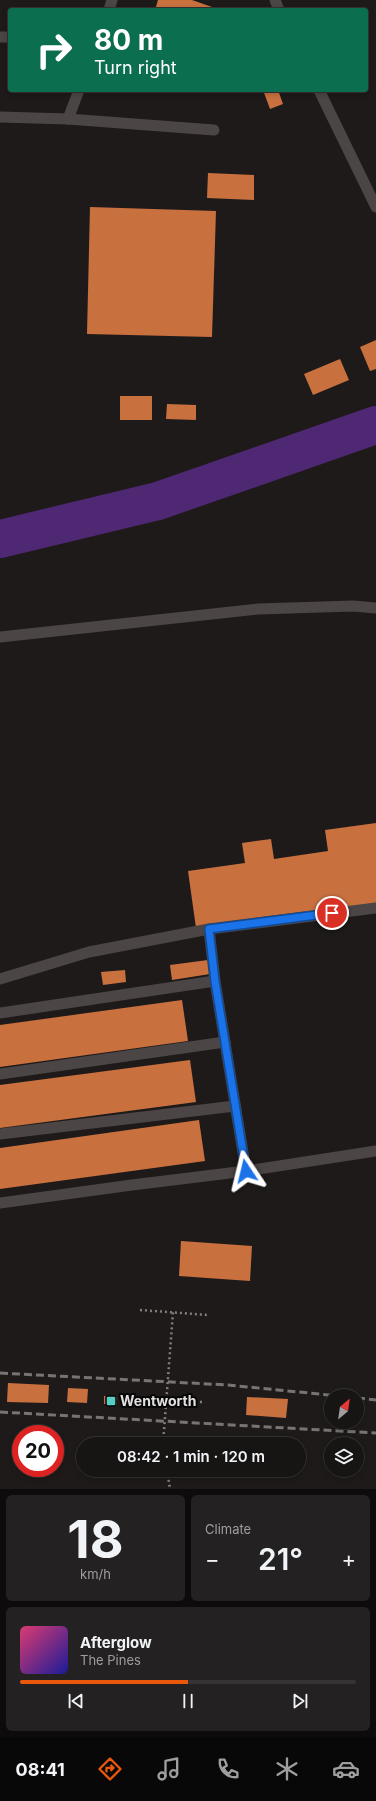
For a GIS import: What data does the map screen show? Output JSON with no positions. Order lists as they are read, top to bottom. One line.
{"places":{"transit":["Wentworth"]},"north":"top right","page":{"turn":["80 m","Turn right"],"limit":"20","trip":"08:42 · 1 min · 120 m","tile":[["18","km/h"],"Climate"],"heat":["−","21°","+"],"song":["Afterglow","The Pines"],"tabs":"08:41"}}
